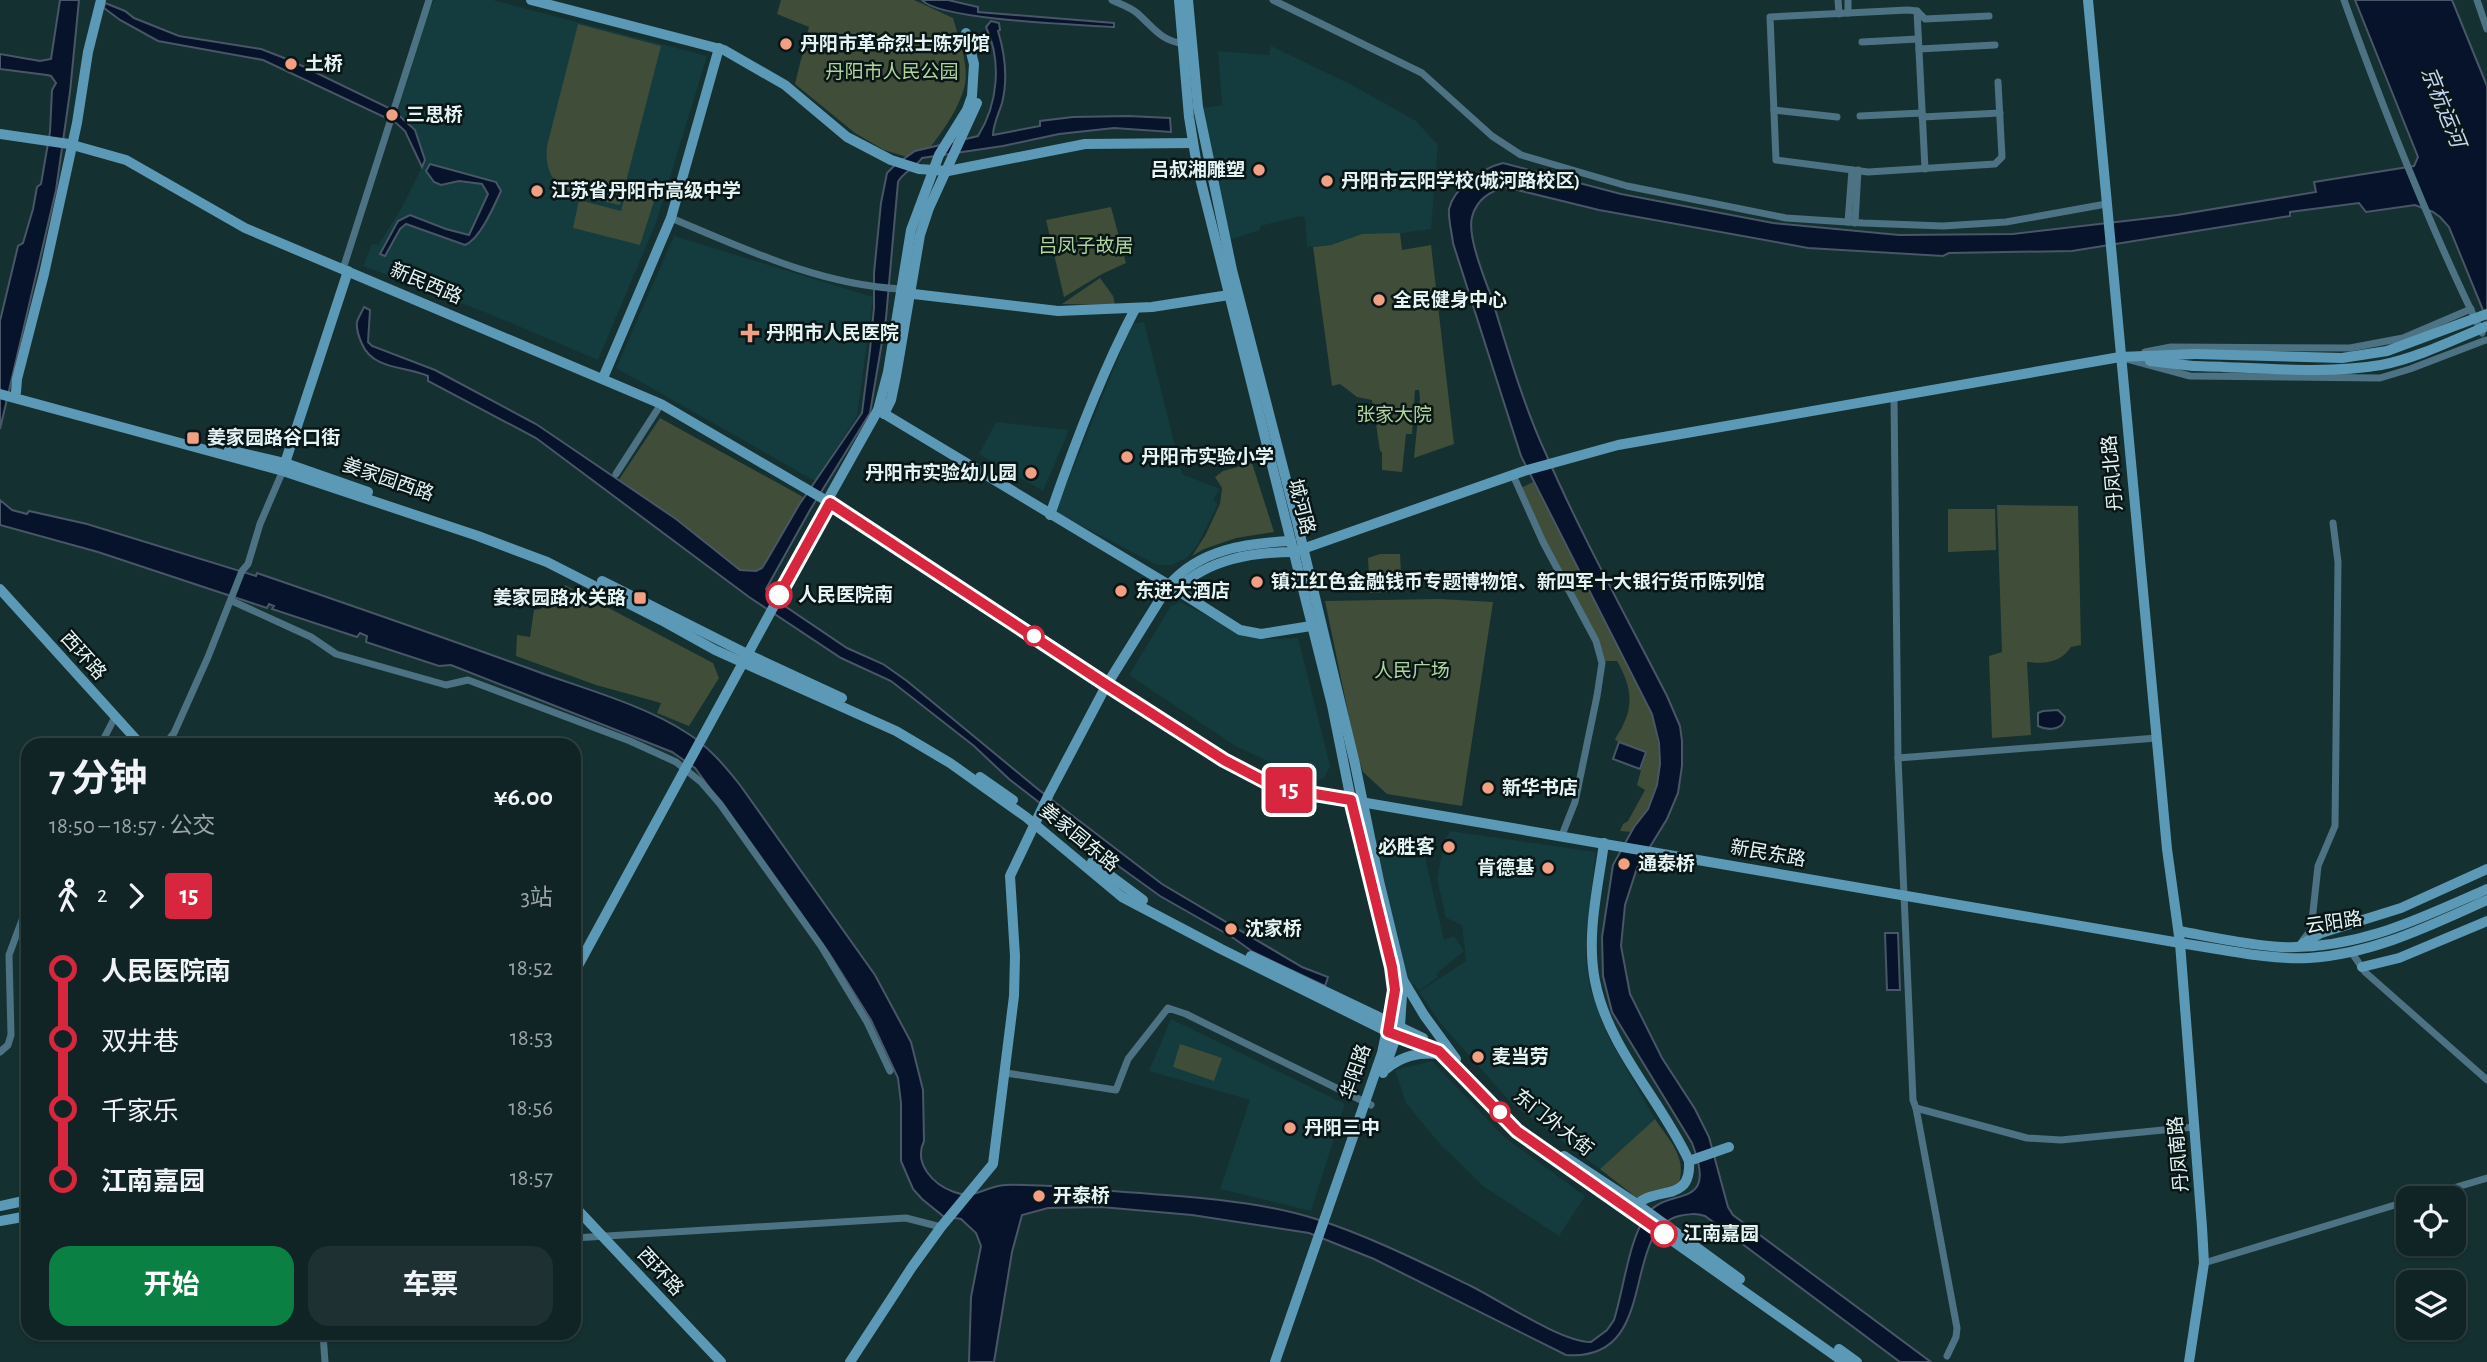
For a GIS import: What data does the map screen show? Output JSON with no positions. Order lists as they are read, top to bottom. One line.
{"streets":{"street":["新民西路","丹凤北路","姜家园西路","城河路","西环路","姜家园东路","新民东路","云阳路","华阳路","东门外大街","丹凤南路"]},"crossings":[["新民西路","新民东路"],["丹凤北路","新民东路"],["丹凤北路","云阳路"],["丹凤北路","丹凤南路"],["姜家园西路","姜家园东路"],["城河路","姜家园东路"],["城河路","新民东路"],["城河路","华阳路"],["城河路","东门外大街"],["姜家园东路","华阳路"],["姜家园东路","东门外大街"],["新民东路","云阳路"],["新民东路","丹凤南路"],["云阳路","丹凤南路"],["华阳路","东门外大街"]],"water":["京杭运河"],"parks":["丹阳市人民公园","吕凤子故居","张家大院","人民广场"],"places":{"other":["丹阳市革命烈士陈列馆","土桥","三思桥","吕叔湘雕塑","丹阳市云阳学校(城河路校区)","江苏省丹阳市高级中学","全民健身中心","丹阳市实验小学","丹阳市实验幼儿园","镇江红色金融钱币专题博物馆、新四军十大银行货币陈列馆","东进大酒店","人民医院南","新华书店","必胜客","通泰桥","肯德基","沈家桥","麦当劳","丹阳三中","开泰桥","江南嘉园"],"health":["丹阳市人民医院"],"transit":["姜家园路谷口街","姜家园路水关路"]},"lines":["bus line 15"],"page":{"on_map":"15","heading":["7 分钟","18:50 – 18:57 · 公交","¥6.00"],"legs":["2","15","3站"],"list":[{"name":"人民医院南","value":"18:52"},{"name":"双井巷","value":"18:53"},{"name":"千家乐","value":"18:56"},{"name":"江南嘉园","value":"18:57"}],"buttons":["开始","车票"]}}
